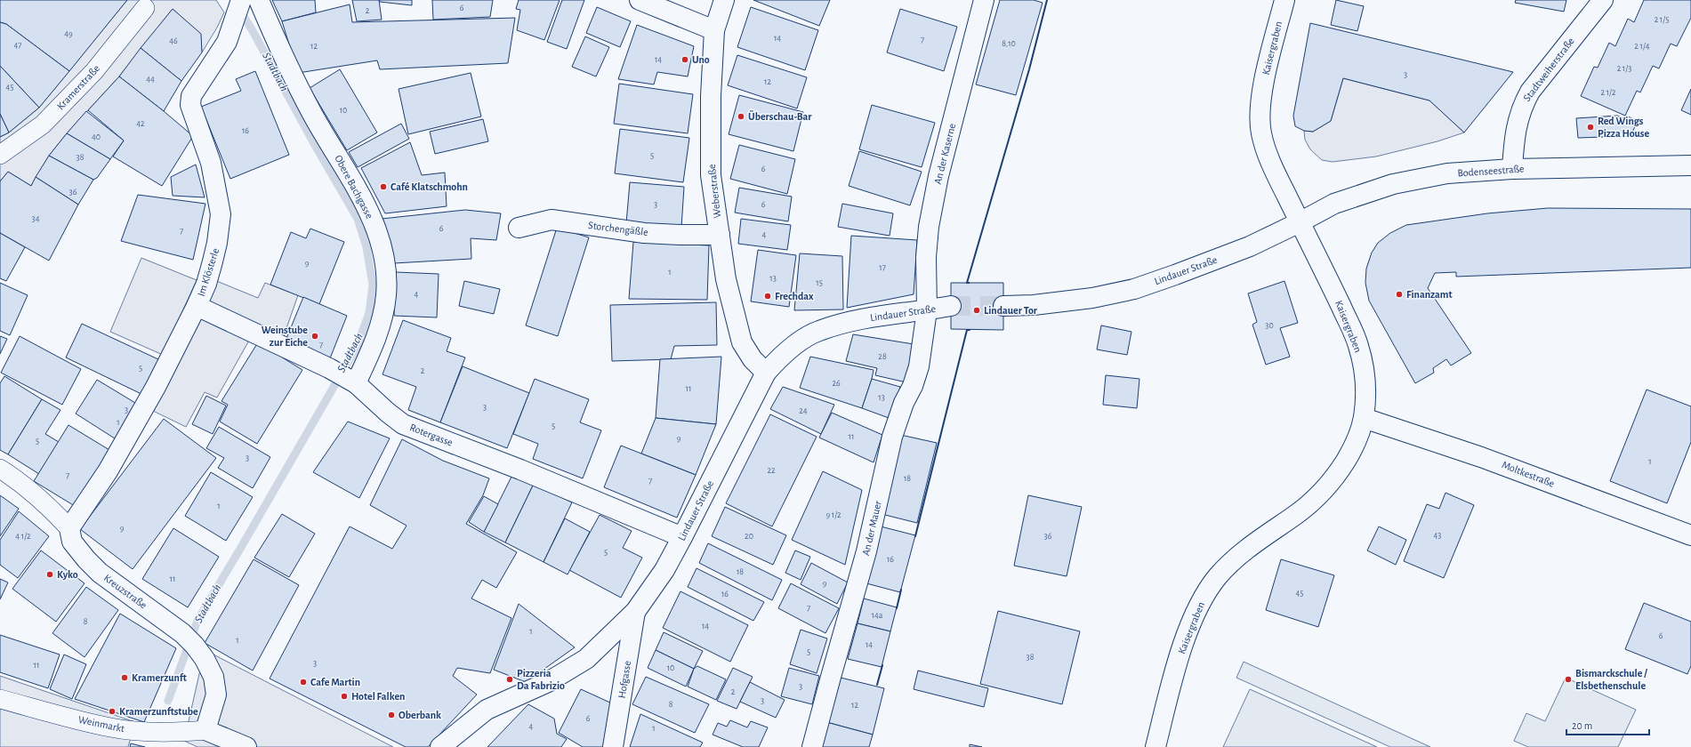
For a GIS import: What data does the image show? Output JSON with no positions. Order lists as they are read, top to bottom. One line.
{"streets":{"street":["Kaisergraben","Stadtweiherstraße","Kramerstraße","An der Kaserne","Bodenseestraße","Obere Bachgasse","Weberstraße","Storchengäßle","Lindauer Straße","Im Klösterle","Rotergasse","Moltkestraße","An der Mauer","Kreuzstraße","Hofgasse","Weinmarkt"]},"crossings":[["Kaisergraben","Bodenseestraße"],["Kaisergraben","Lindauer Straße"],["Kaisergraben","Moltkestraße"],["Stadtweiherstraße","Bodenseestraße"],["An der Kaserne","Lindauer Straße"],["An der Kaserne","An der Mauer"],["Bodenseestraße","Lindauer Straße"],["Obere Bachgasse","Rotergasse"],["Weberstraße","Storchengäßle"],["Weberstraße","Lindauer Straße"],["Lindauer Straße","Rotergasse"],["Lindauer Straße","An der Mauer"],["Lindauer Straße","Hofgasse"],["Im Klösterle","Rotergasse"],["Im Klösterle","Kreuzstraße"],["Kreuzstraße","Weinmarkt"]],"water":["Stadtbach"],"places":["Uno","Überschau-Bar","Red Wings Pizza House","Café Klatschmohn","Finanzamt","Frechdax","Lindauer Tor","Weinstube zur Eiche","Kyko","Kramerzunft","Pizzeria Da Fabrizio","Bismarckschule / Elsbethenschule","Cafe Martin","Hotel Falken","Kramerzunftstube","Oberbank"],"house_numbers":["6","2","2 1/5","49","14","7","46","8,10","47","12","2 1/4","14","2 1/3","3","44","12","45","2 1/2","10","42","16","40","5","38","6","36","3","6","34","6","7","4","9","17","1","13","15","4","30","7","28","5","2","26","11","13","3","3","24","1","5","11","9","5","3","1","22","7","18","7","1","9 1/2","9","43","4 1/2","20","36","5","16","18","11","9","45","16","7","14a","8","14","1","6","1","14","5","38","3","11","10","3","2","3","8","12","6","4","1"],"scale_bar":"20 m"}
